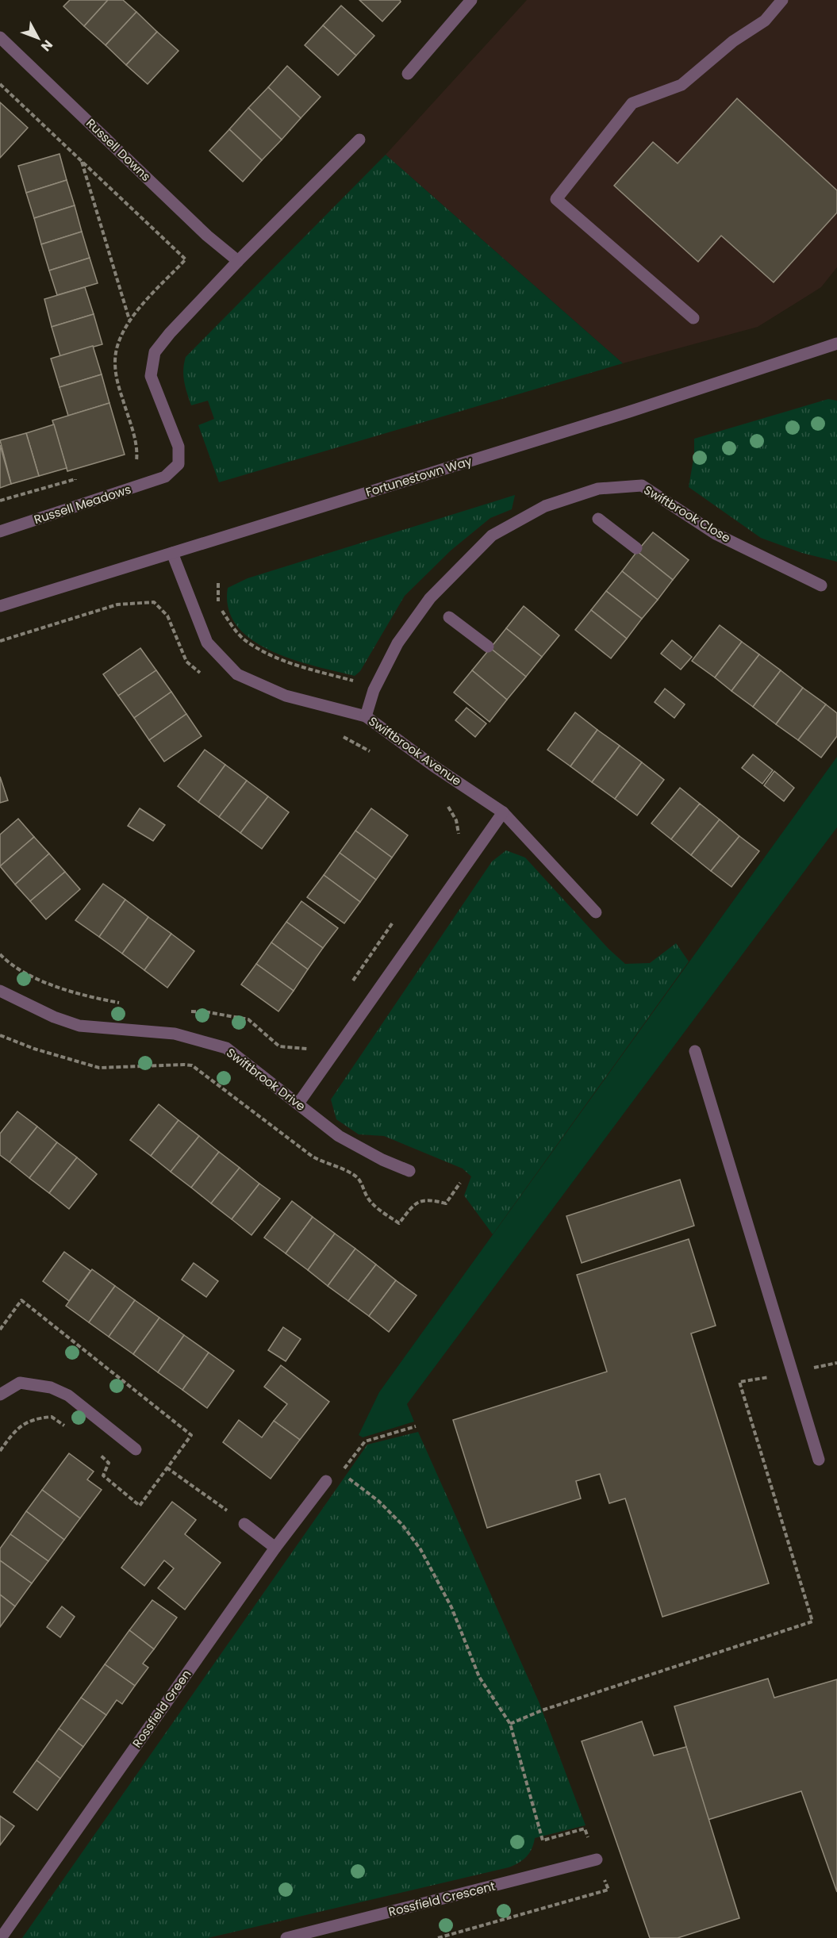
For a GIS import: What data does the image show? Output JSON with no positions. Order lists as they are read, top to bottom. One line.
{"streets":{"street":["Russell Downs","Fortunestown Way","Russell Meadows","Swiftbrook Close","Swiftbrook Avenue","Swiftbrook Drive","Rossfield Green","Rossfield Crescent"]},"crossings":[["Russell Downs","Russell Meadows"],["Fortunestown Way","Swiftbrook Avenue"],["Swiftbrook Close","Swiftbrook Avenue"]],"north":"bottom right"}
